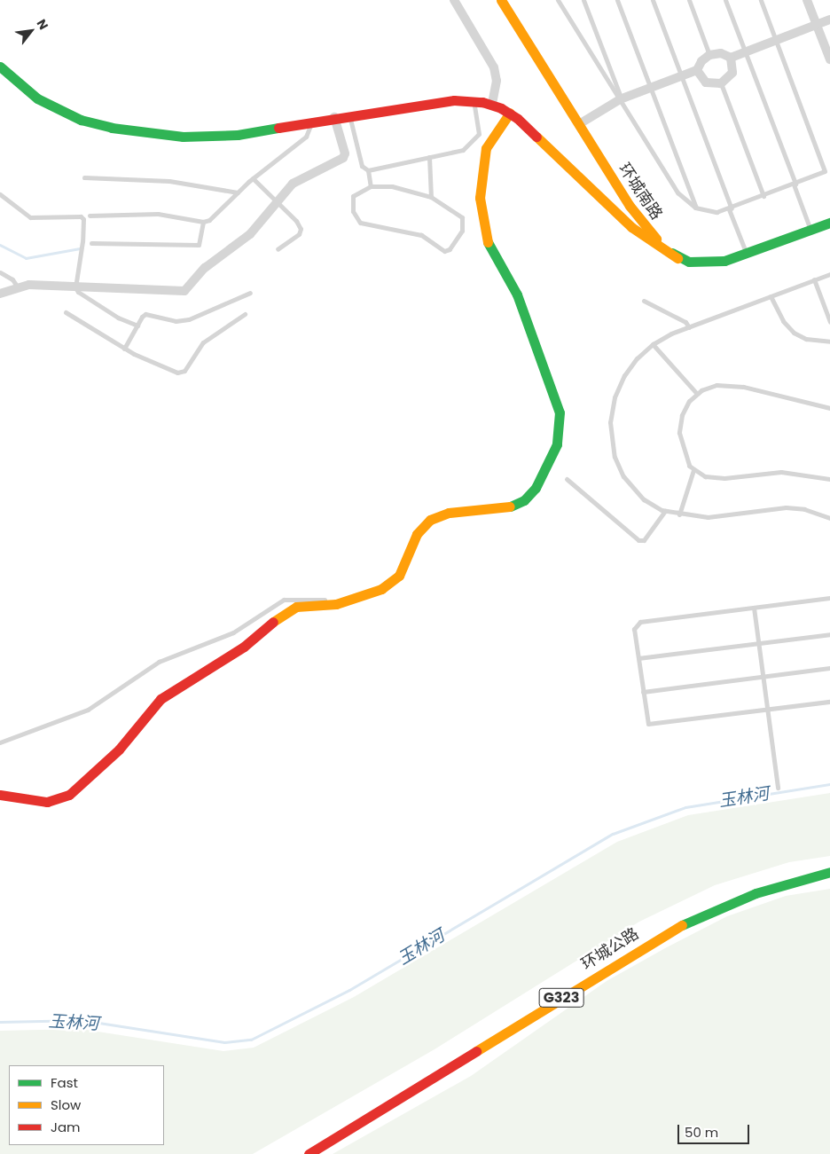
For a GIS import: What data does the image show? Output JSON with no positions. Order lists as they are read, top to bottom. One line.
{"streets":{"main road":["环城南路","环城公路","G323"]},"water":["玉林河"],"legend":["Fast","Slow","Jam"],"scale_bar":"50 m","north":"top right"}
